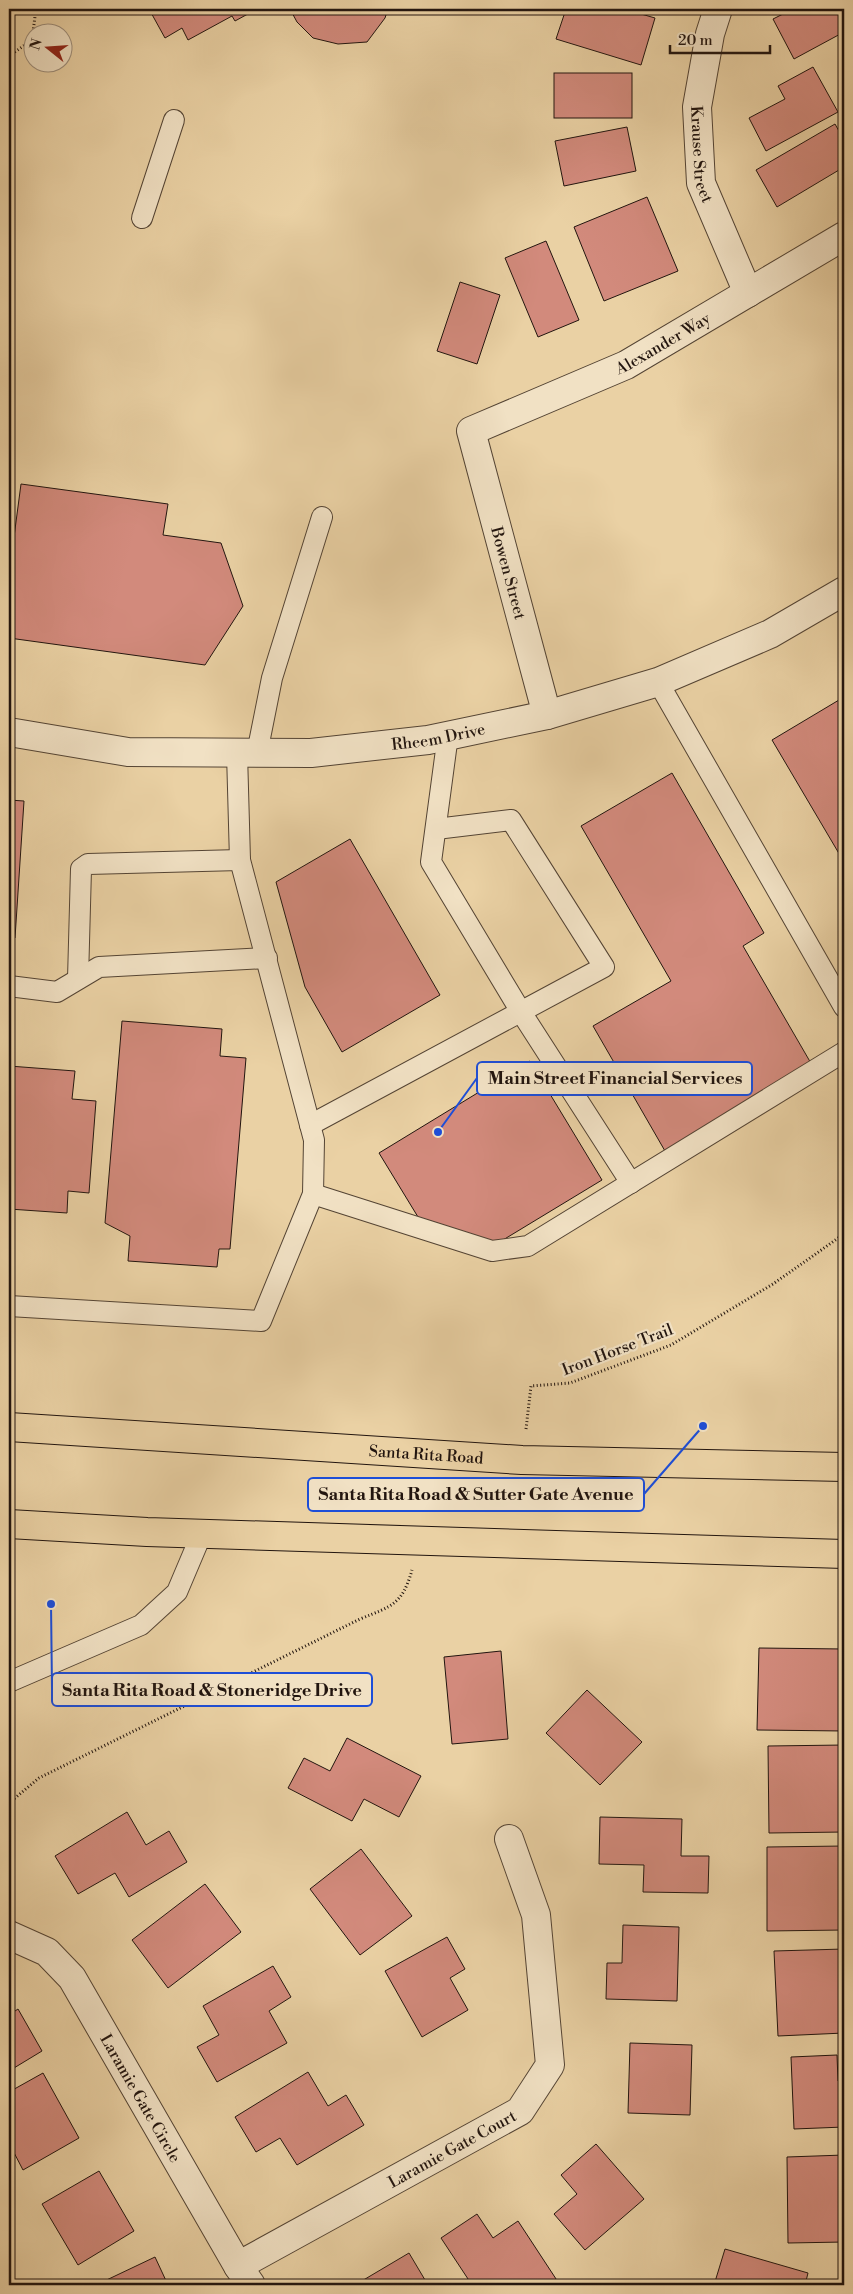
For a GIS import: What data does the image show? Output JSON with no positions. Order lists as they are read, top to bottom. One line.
{"streets":{"main road":["Santa Rita Road"],"street":["Krause Street","Alexander Way","Bowen Street","Rheem Drive","Laramie Gate Circle","Laramie Gate Court"],"path":["Iron Horse Trail"]},"crossings":[["Krause Street","Alexander Way"],["Alexander Way","Bowen Street"],["Bowen Street","Rheem Drive"],["Iron Horse Trail","Santa Rita Road"],["Laramie Gate Circle","Laramie Gate Court"]],"places":["Main Street Financial Services","Santa Rita Road & Sutter Gate Avenue","Santa Rita Road & Stoneridge Drive"],"scale_bar":"20 m","north":"left"}
